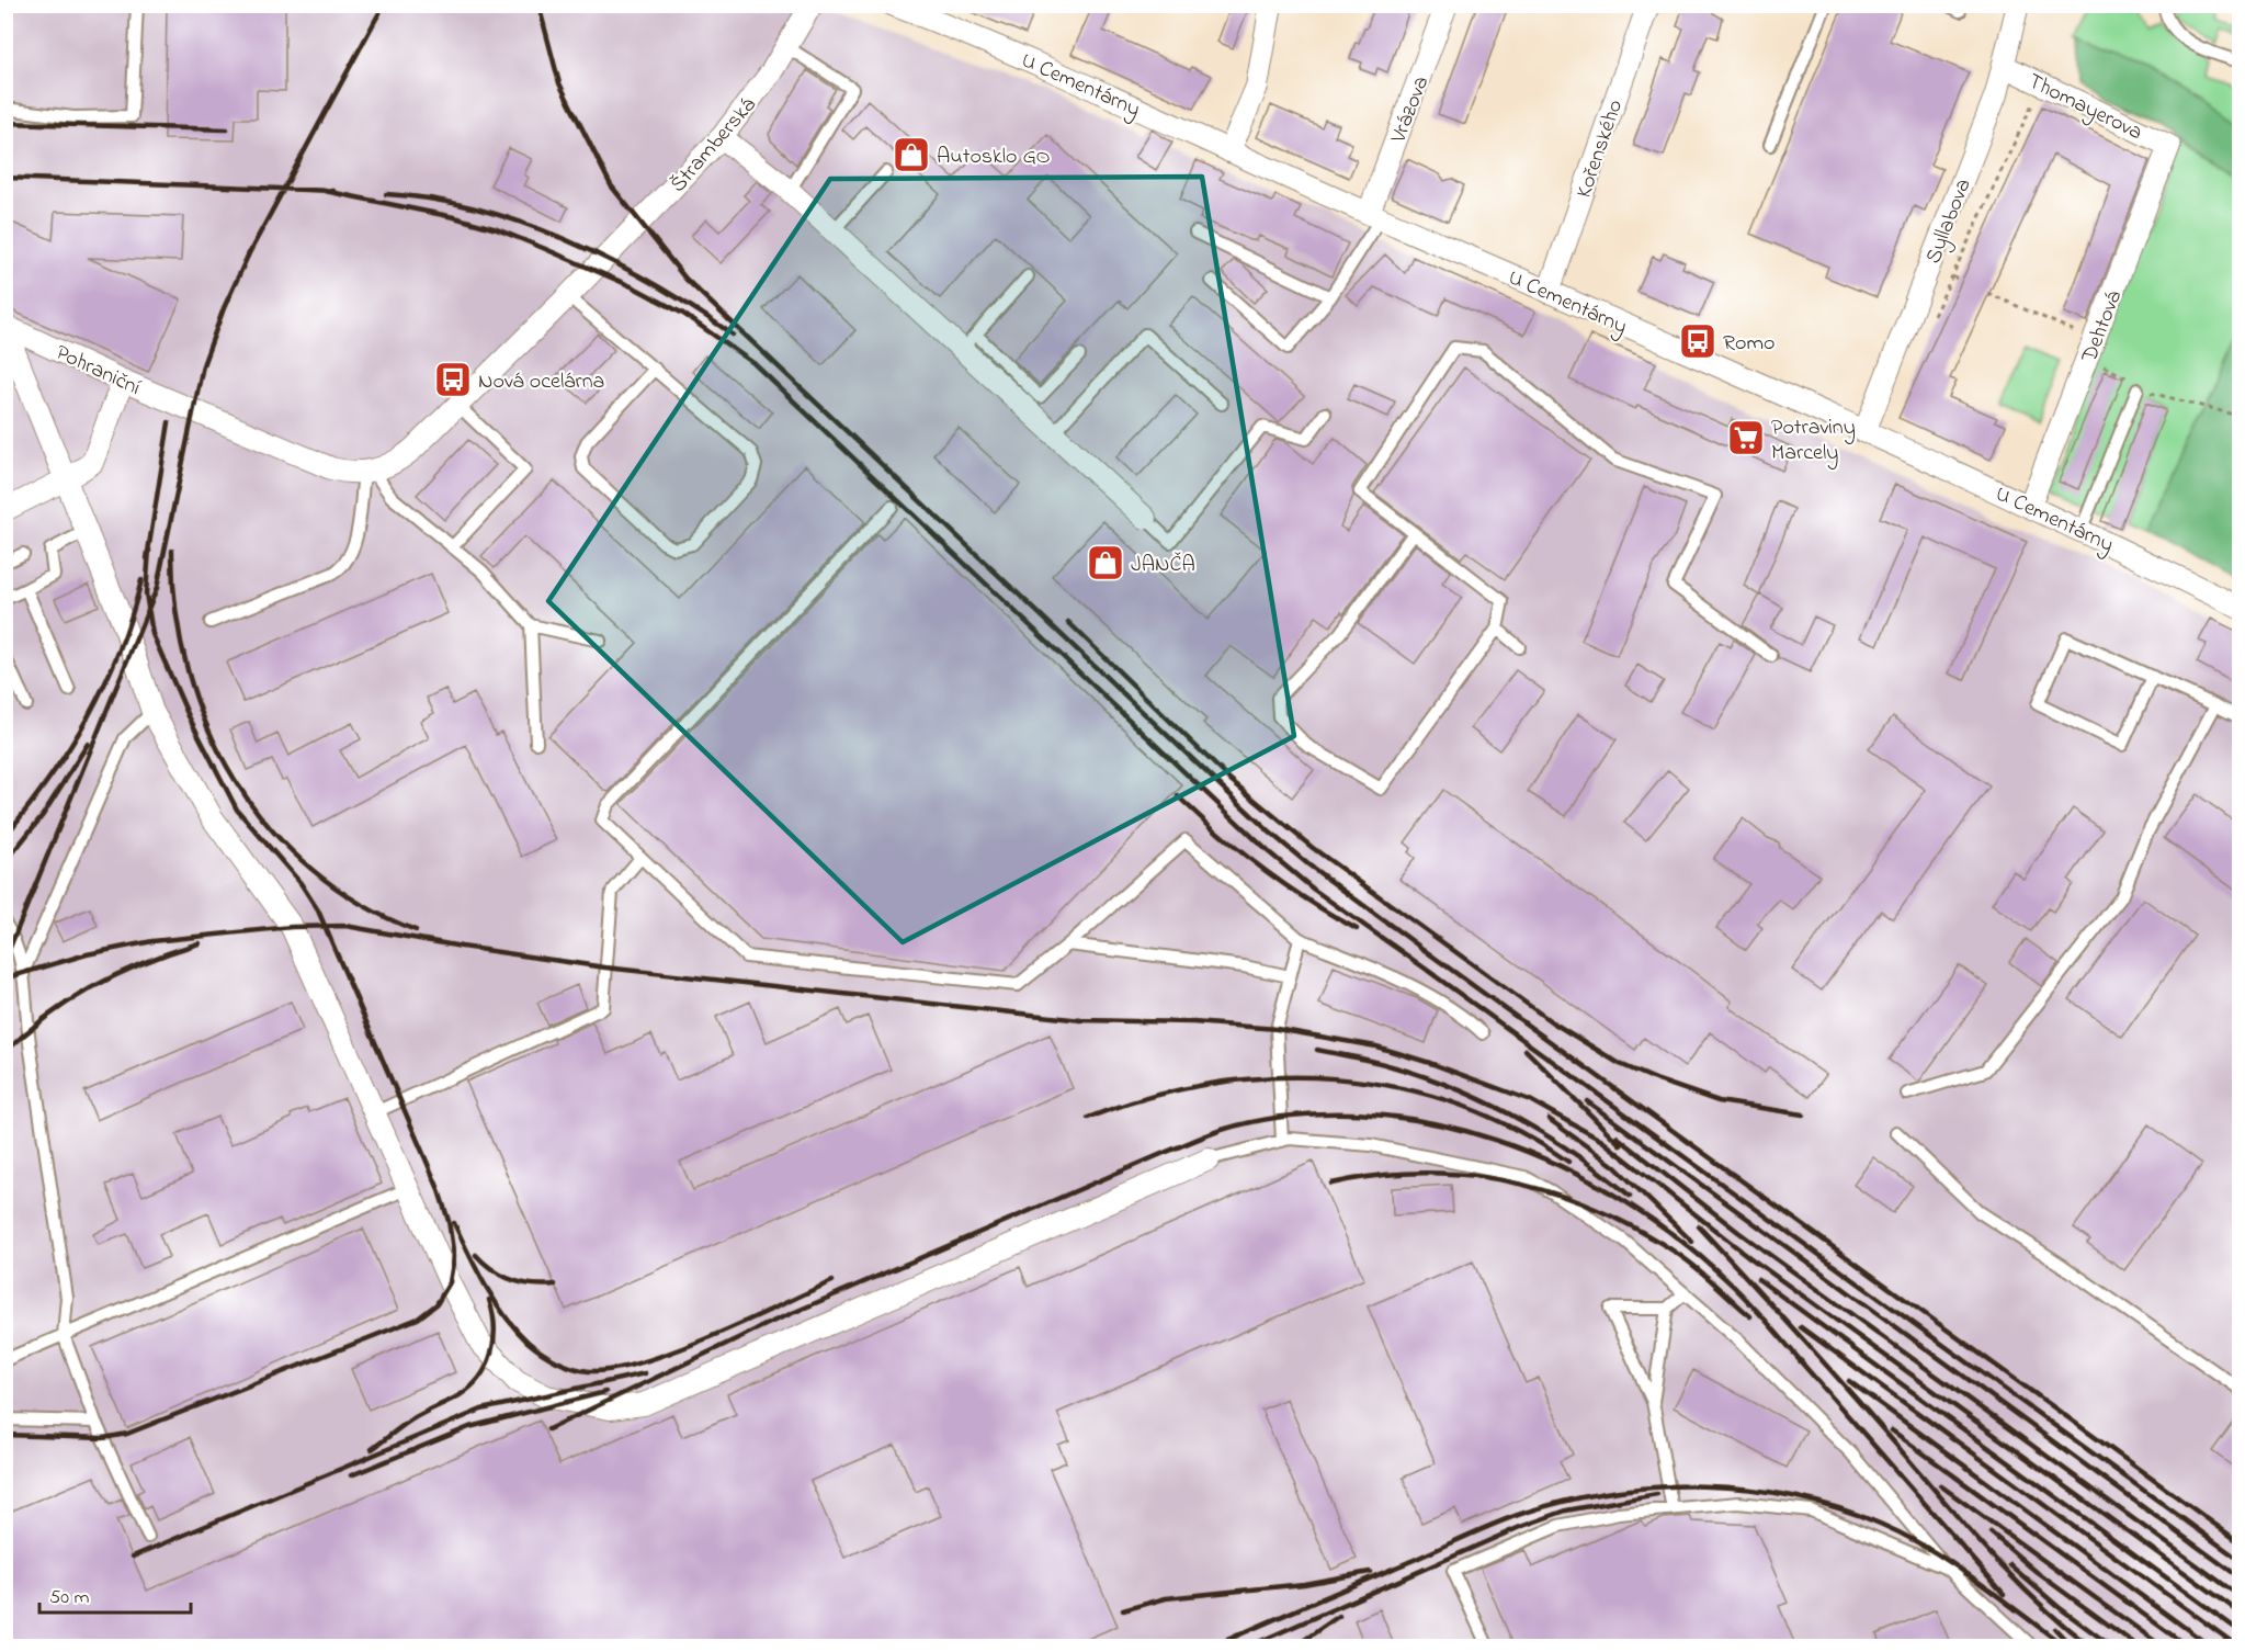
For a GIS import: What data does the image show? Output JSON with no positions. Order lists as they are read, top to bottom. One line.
{"streets":{"street":["U Cementárny","Thomayerova","Vrázova","Štramberská","Kořenského","Syllabova","Dehtová","Pohraniční"]},"crossings":[["U Cementárny","Vrázova"],["U Cementárny","Kořenského"],["U Cementárny","Syllabova"],["U Cementárny","Dehtová"],["Thomayerova","Syllabova"],["Thomayerova","Dehtová"],["Štramberská","Pohraniční"]],"places":{"shop":["Autosklo GO","JANČA"],"bus stop":["Romo","Nová ocelárna"],"supermarket":["Potraviny Marcely"]},"scale_bar":"50 m"}
